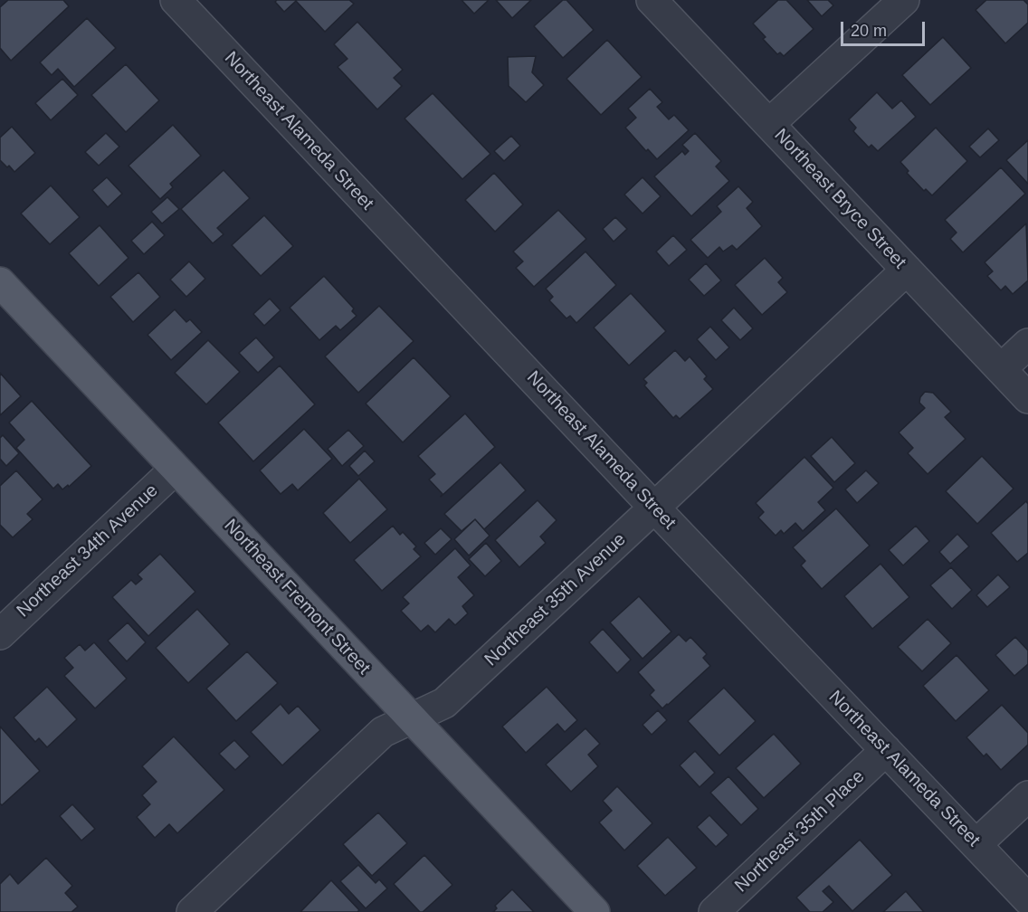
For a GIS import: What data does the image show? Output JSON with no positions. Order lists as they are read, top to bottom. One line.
{"streets":{"main road":["Northeast Fremont Street"],"street":["Northeast Alameda Street","Northeast Bryce Street","Northeast 34th Avenue","Northeast 35th Avenue","Northeast 35th Place"]},"crossings":[["Northeast Alameda Street","Northeast 35th Avenue"],["Northeast Alameda Street","Northeast 35th Place"],["Northeast Bryce Street","Northeast 35th Avenue"],["Northeast 34th Avenue","Northeast Fremont Street"],["Northeast Fremont Street","Northeast 35th Avenue"]],"scale_bar":"20 m"}
